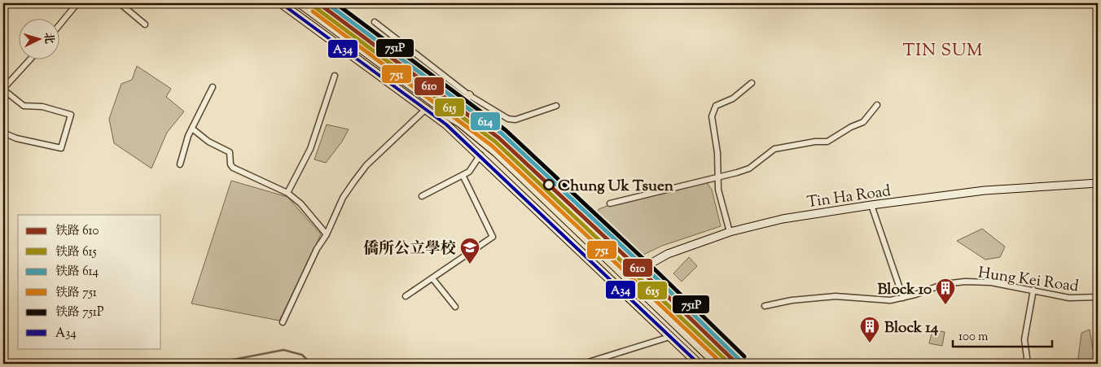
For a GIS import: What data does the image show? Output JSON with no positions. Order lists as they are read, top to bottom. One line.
{"streets":{"street":["Tin Ha Road","Hung Kei Road"]},"districts":["TIN SUM"],"places":{"other":["Chung Uk Tsuen"],"school or university":["僑所公立學校"],"building":["Block 10","Block 14"]},"lines":["rail line 610","rail line 614","rail line 751P","transit line A34","rail line 615","rail line 751"],"legend":["铁路 610","铁路 615","铁路 614","铁路 751","铁路 751P","A34"],"scale_bar":"100 m","north":"right"}
